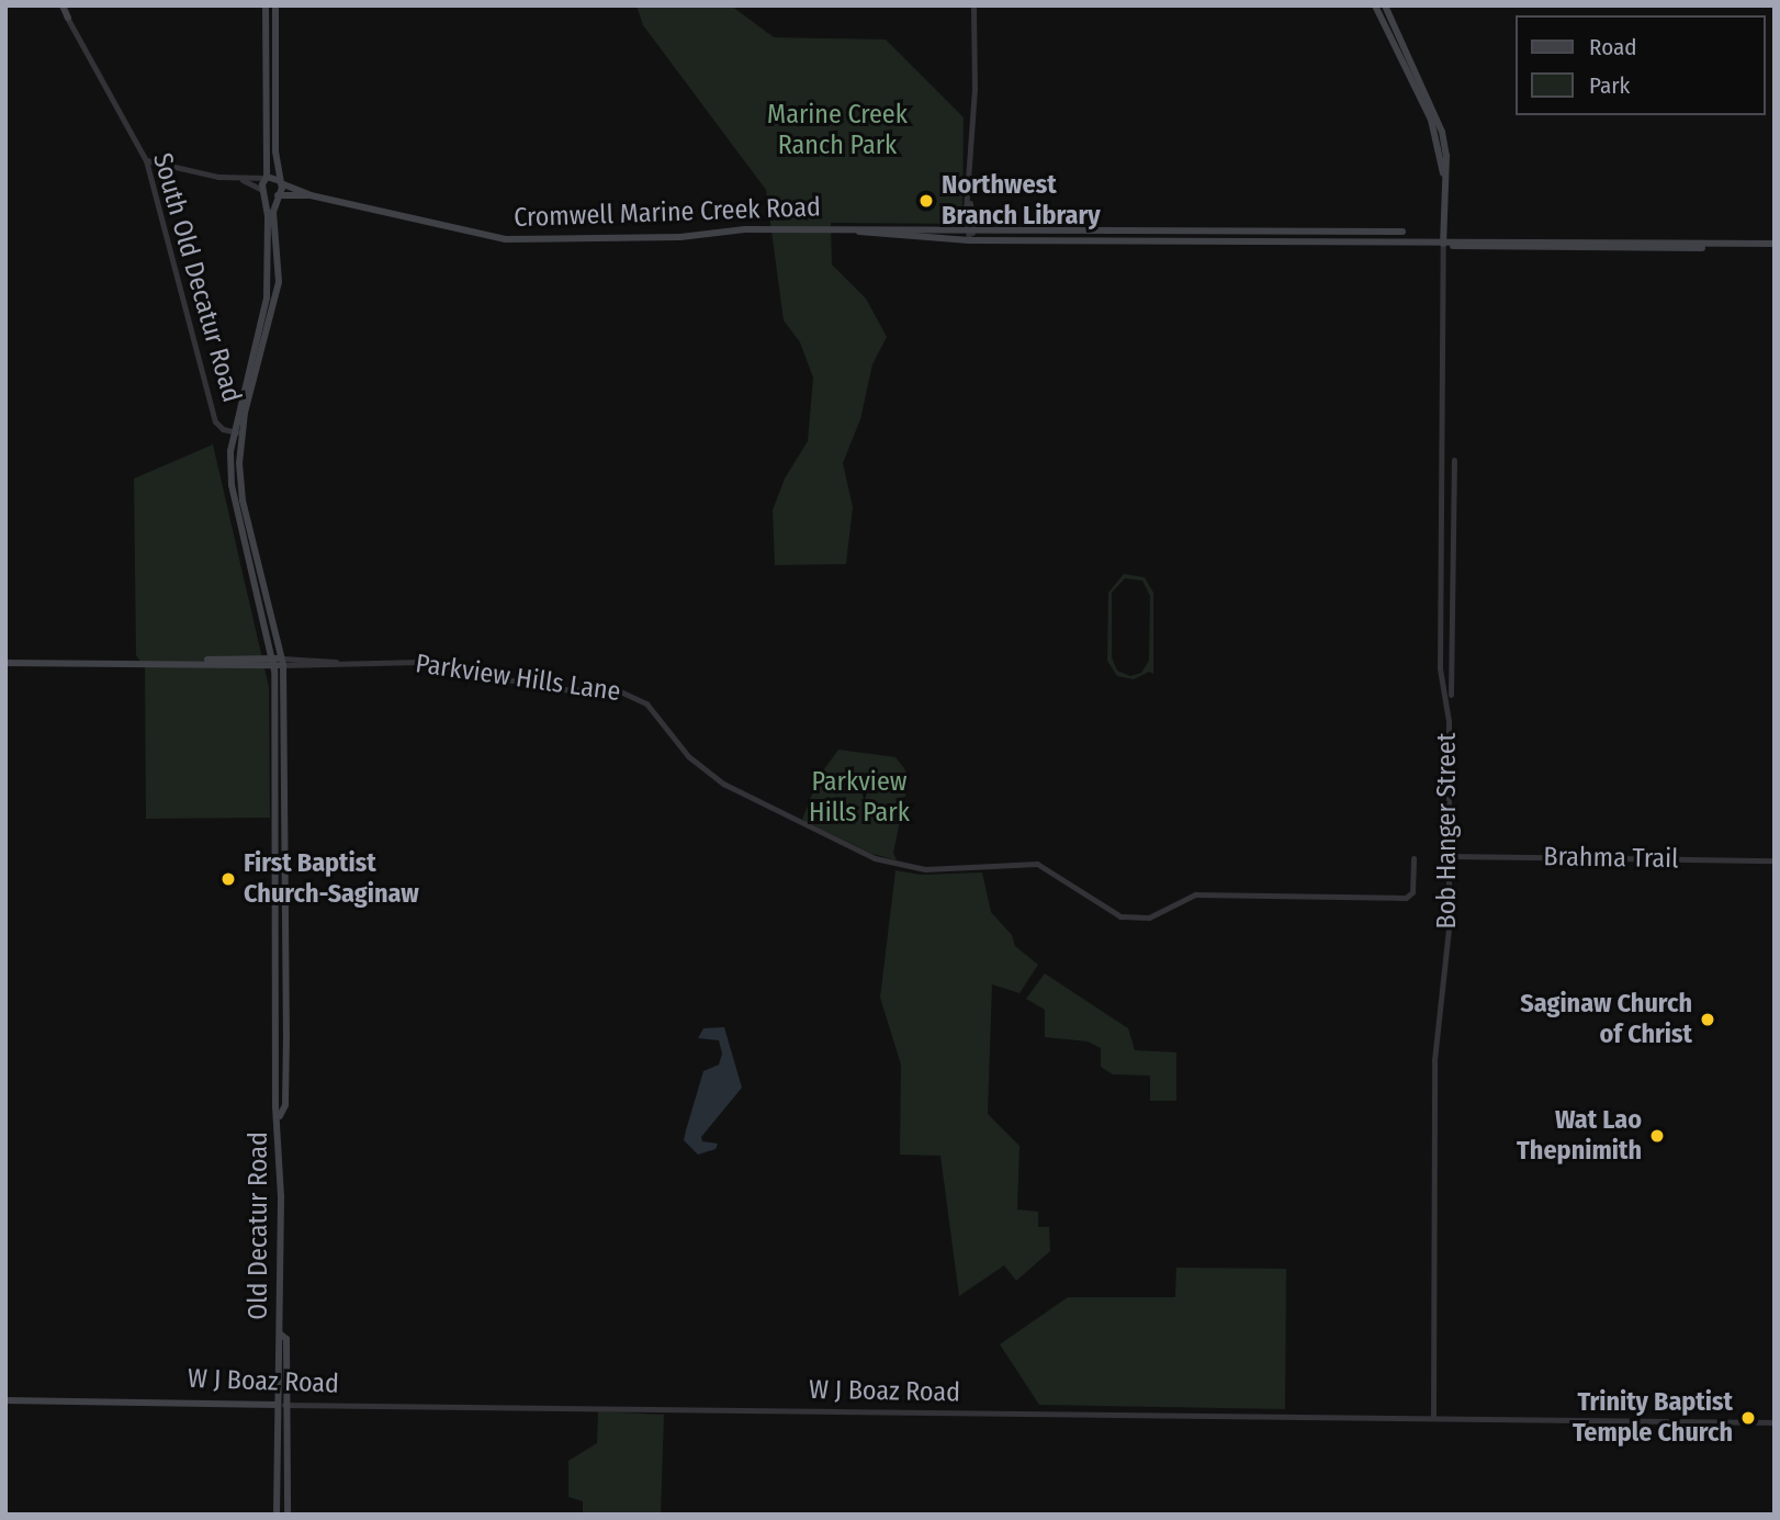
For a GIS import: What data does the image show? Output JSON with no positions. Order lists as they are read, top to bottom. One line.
{"streets":{"main road":["Cromwell Marine Creek Road","South Old Decatur Road","Old Decatur Road","W J Boaz Road"],"street":["Parkview Hills Lane","Bob Hanger Street","Brahma Trail"]},"crossings":[["Cromwell Marine Creek Road","South Old Decatur Road"],["Cromwell Marine Creek Road","Bob Hanger Street"],["South Old Decatur Road","Parkview Hills Lane"],["South Old Decatur Road","Old Decatur Road"],["Parkview Hills Lane","Old Decatur Road"],["Bob Hanger Street","Brahma Trail"],["Bob Hanger Street","W J Boaz Road"],["Old Decatur Road","W J Boaz Road"]],"parks":["Marine Creek Ranch Park","Parkview Hills Park"],"places":["Northwest Branch Library","First Baptist Church-Saginaw","Saginaw Church of Christ","Wat Lao Thepnimith","Trinity Baptist Temple Church"],"legend":["Road","Park"]}
